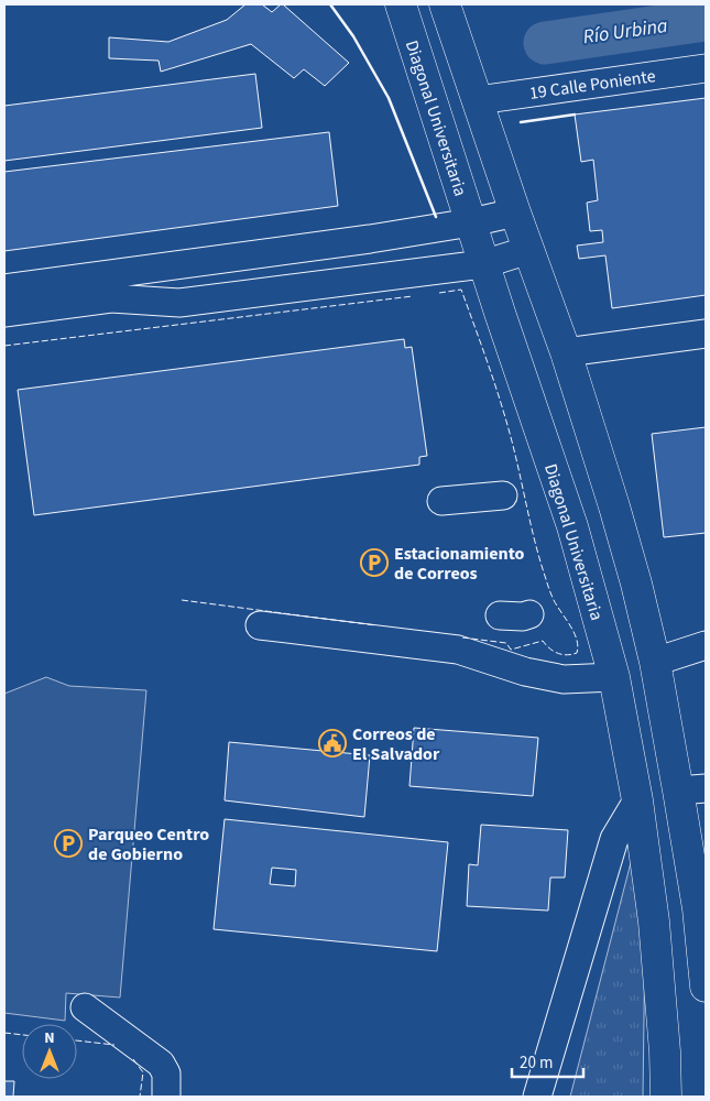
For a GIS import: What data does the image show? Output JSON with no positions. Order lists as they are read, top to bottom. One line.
{"streets":{"main road":["Diagonal Universitaria"],"street":["19 Calle Poniente"]},"water":["Río Urbina"],"places":{"parking":["Estacionamiento de Correos","Parqueo Centro de Gobierno"],"public building":["Correos de El Salvador"]},"scale_bar":"20 m","north":"top"}
